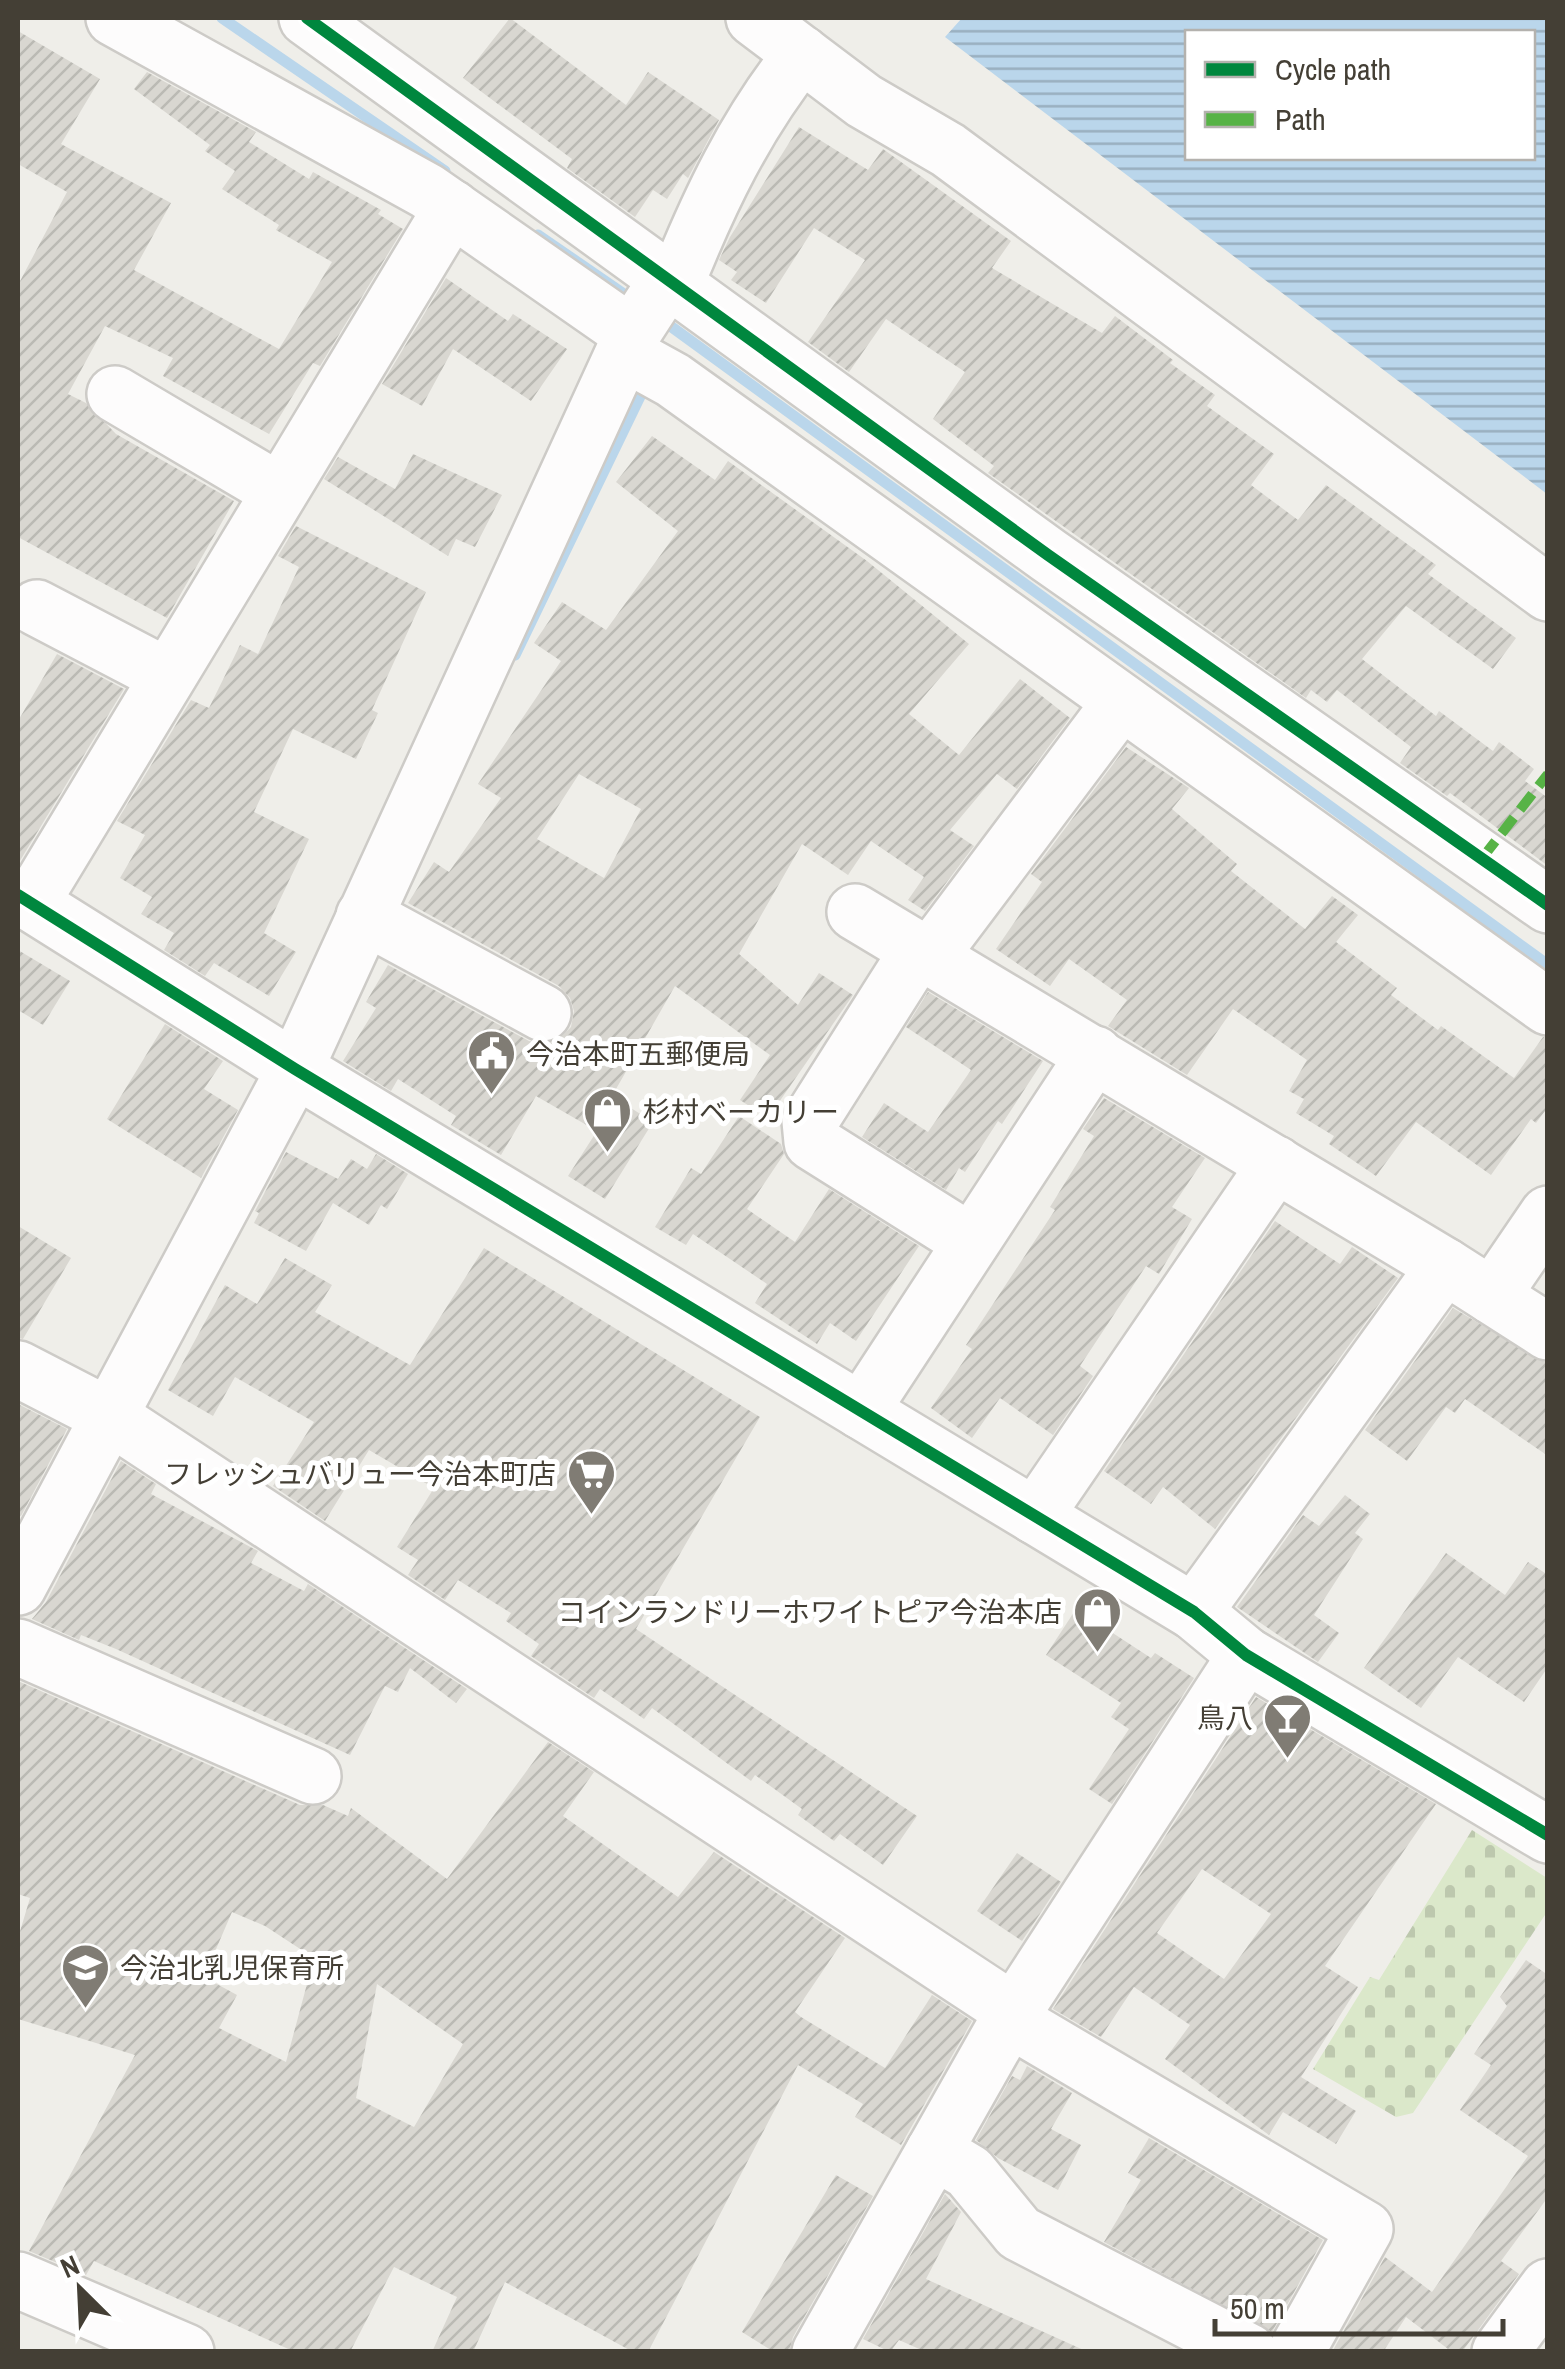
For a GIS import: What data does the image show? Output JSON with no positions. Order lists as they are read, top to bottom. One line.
{"places":{"public building":["今治本町五郵便局"],"shop":["杉村ベーカリー","コインランドリーホワイトピア今治本店"],"supermarket":["フレッシュバリュー今治本町店"],"bar":["鳥八"],"school or university":["今治北乳児保育所"]},"legend":["Cycle path","Path"],"scale_bar":"50 m","north":"top left"}
